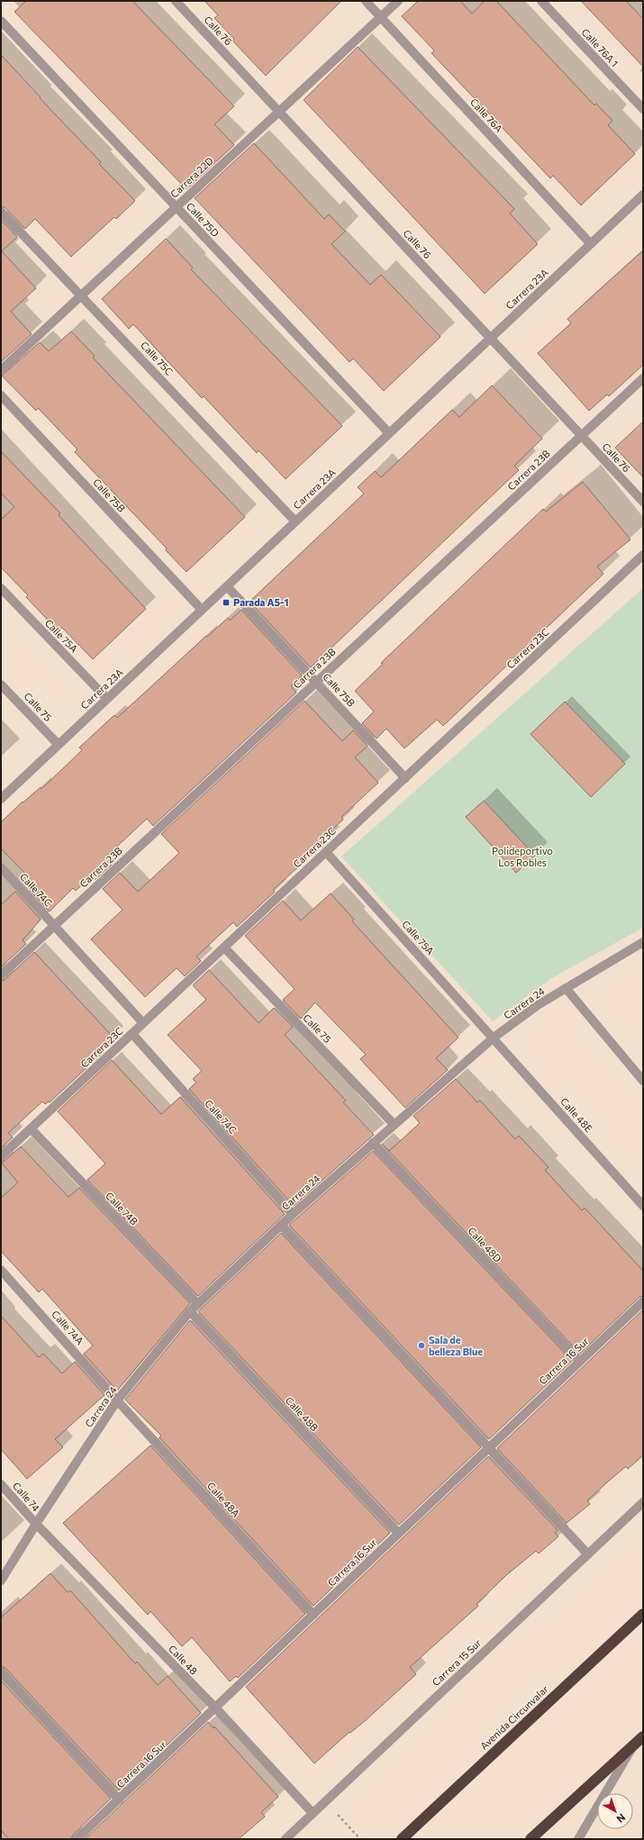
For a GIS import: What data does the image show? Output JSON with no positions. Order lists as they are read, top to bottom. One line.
{"streets":{"highway":["Avenida Circunvalar"],"street":["Calle 76","Calle 76A 1","Calle 76A","Carrera 22D","Calle 75D","Carrera 23A","Calle 75C","Carrera 23B","Calle 75B","Calle 75A","Carrera 23C","Calle 75","Calle 74C","Carrera 24","Calle 48E","Calle 74B","Calle 48D","Calle 74A","Carrera 16 Sur","Calle 48B","Calle 74","Calle 48A","Calle 48","Carrera 15 Sur"]},"crossings":[["Calle 76","Carrera 22D"],["Calle 76","Carrera 23A"],["Calle 76","Carrera 23B"],["Calle 76A","Carrera 22D"],["Calle 76A","Carrera 23A"],["Carrera 22D","Calle 75D"],["Carrera 22D","Calle 75C"],["Calle 75D","Carrera 23A"],["Carrera 23A","Calle 75C"],["Carrera 23A","Calle 75B"],["Carrera 23A","Calle 75A"],["Carrera 23A","Calle 75"],["Carrera 23B","Calle 75B"],["Carrera 23B","Calle 74C"],["Calle 75B","Carrera 23C"],["Calle 75A","Carrera 23C"],["Calle 75A","Carrera 24"],["Calle 75A","Calle 48E"],["Carrera 23C","Calle 75"],["Carrera 23C","Calle 74C"],["Carrera 23C","Calle 74B"],["Calle 75","Carrera 24"],["Calle 74C","Carrera 24"],["Carrera 24","Calle 48E"],["Carrera 24","Calle 74B"],["Carrera 24","Calle 48D"],["Carrera 24","Calle 74A"],["Carrera 24","Calle 48B"],["Carrera 24","Calle 74"],["Carrera 24","Calle 48A"],["Carrera 24","Calle 48"],["Calle 48D","Carrera 16 Sur"],["Calle 74A","Calle 48A"],["Carrera 16 Sur","Calle 48B"],["Carrera 16 Sur","Calle 48A"],["Carrera 16 Sur","Calle 48"],["Calle 74","Calle 48"],["Calle 48","Carrera 15 Sur"]],"parks":["Polideportivo Los Robles"],"places":{"transit":["Parada A5-1"],"other":["Sala de belleza Blue"]},"north":"bottom right"}
